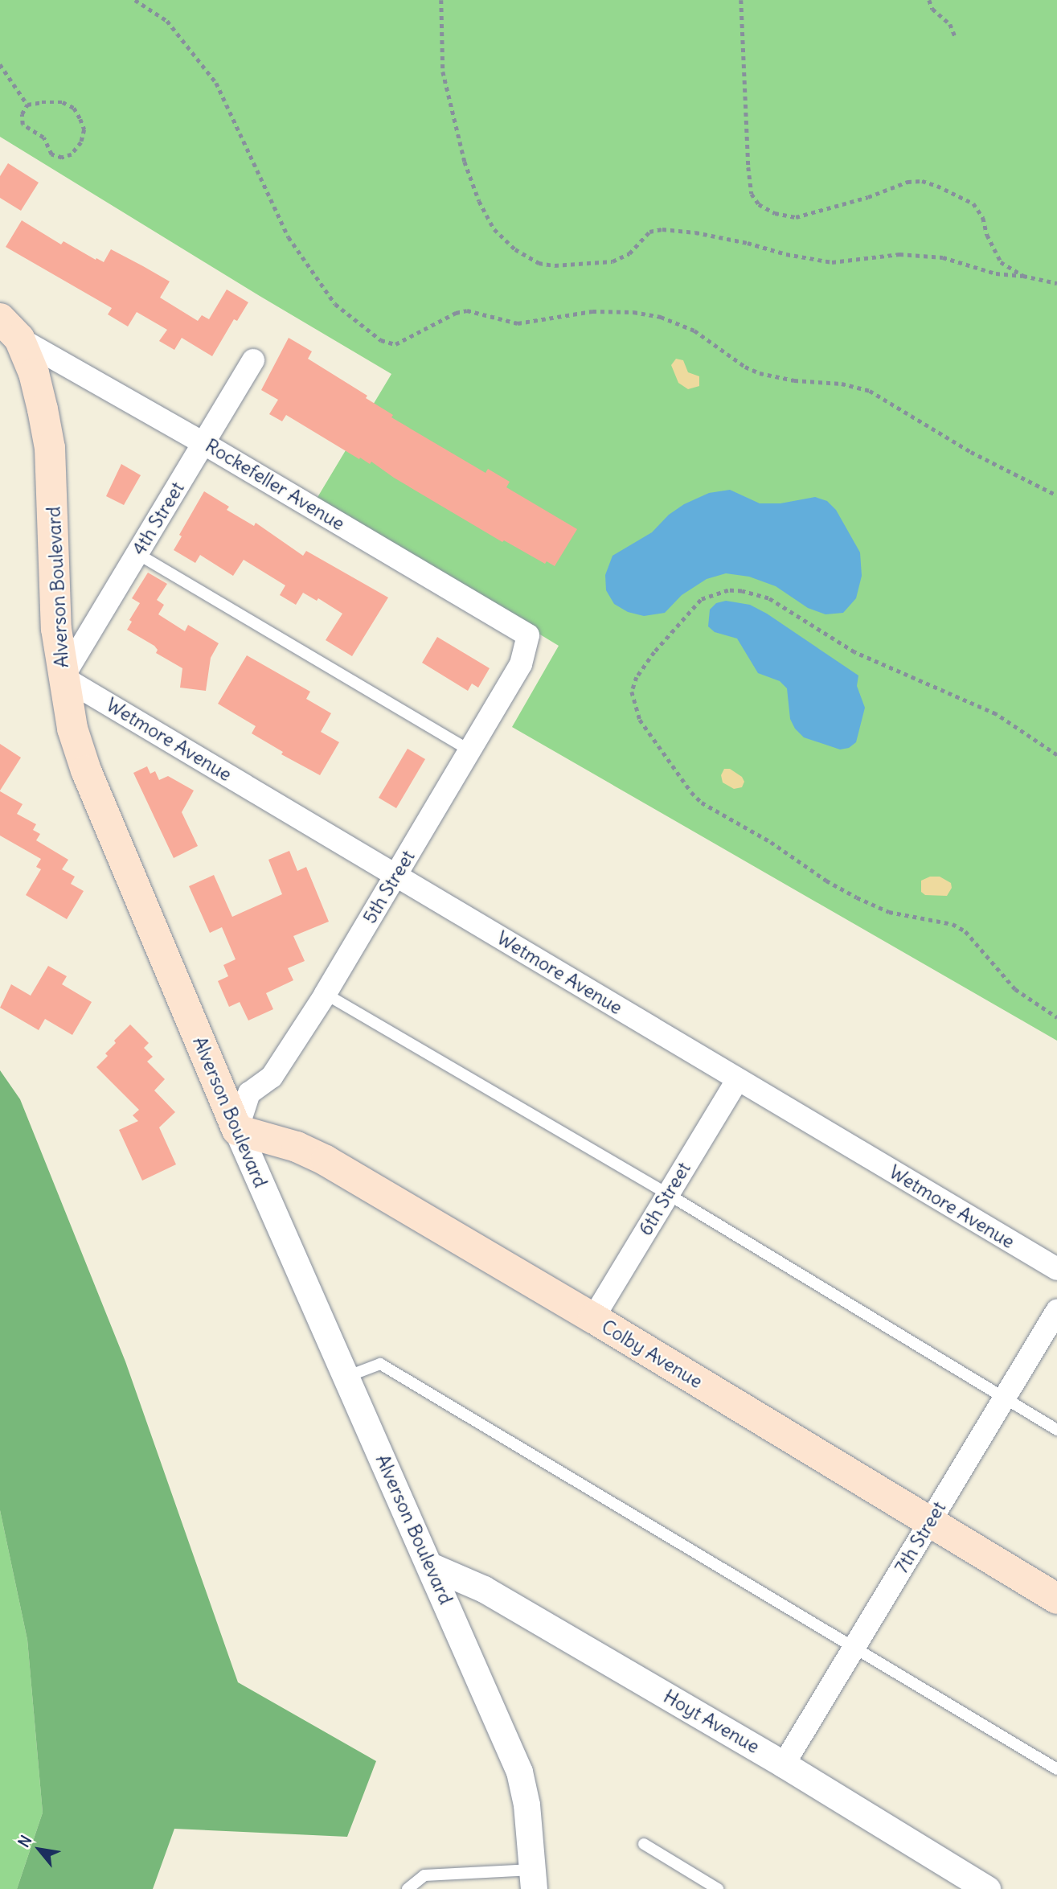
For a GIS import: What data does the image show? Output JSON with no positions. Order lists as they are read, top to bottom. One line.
{"streets":{"main road":["Alverson Boulevard","Colby Avenue"],"street":["Rockefeller Avenue","4th Street","Wetmore Avenue","5th Street","6th Street","7th Street","Hoyt Avenue"]},"crossings":[["Rockefeller Avenue","4th Street"],["Rockefeller Avenue","Alverson Boulevard"],["Rockefeller Avenue","5th Street"],["4th Street","Alverson Boulevard"],["4th Street","Wetmore Avenue"],["Alverson Boulevard","Wetmore Avenue"],["Alverson Boulevard","5th Street"],["Alverson Boulevard","Colby Avenue"],["Alverson Boulevard","Hoyt Avenue"],["Wetmore Avenue","5th Street"],["Wetmore Avenue","6th Street"],["5th Street","Colby Avenue"],["6th Street","Colby Avenue"],["Colby Avenue","7th Street"],["7th Street","Hoyt Avenue"]],"north":"top left"}
